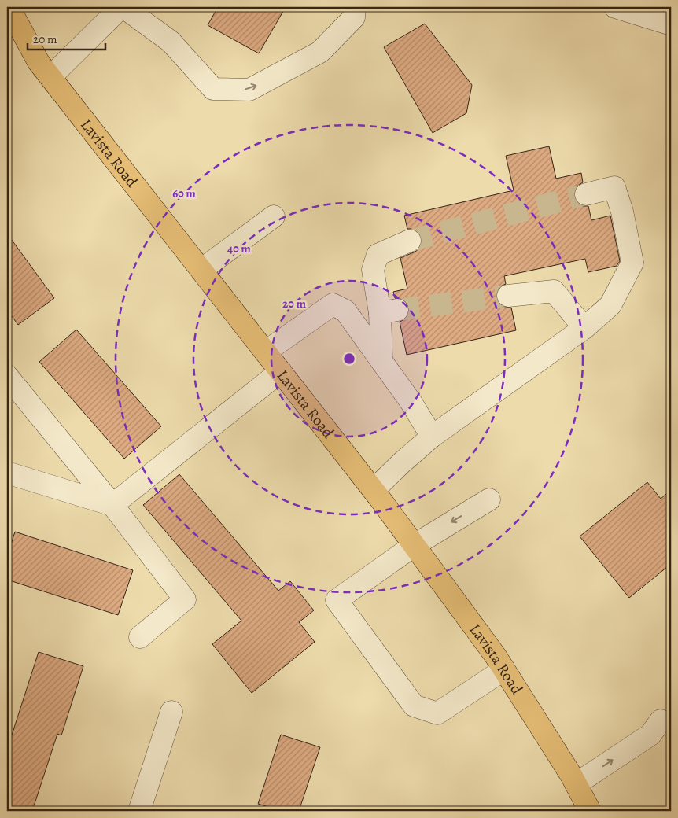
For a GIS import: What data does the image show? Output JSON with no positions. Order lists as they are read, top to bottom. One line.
{"streets":{"main road":["Lavista Road"]},"scale_bar":"20 m","rings":["60 m","40 m","20 m"]}
